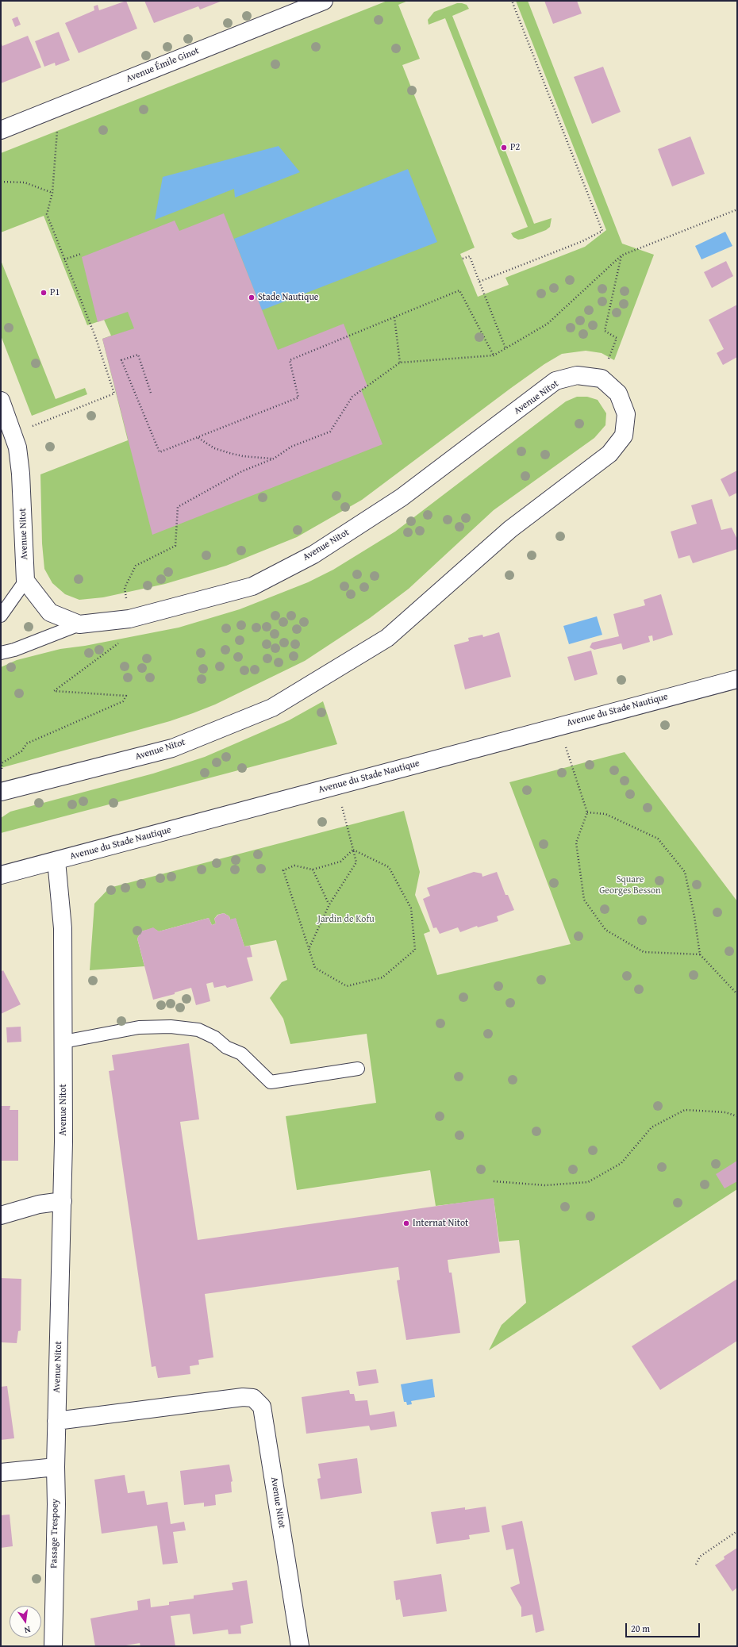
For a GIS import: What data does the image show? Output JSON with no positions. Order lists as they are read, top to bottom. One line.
{"streets":{"street":["Avenue Émile Ginot","Avenue Nitot","Avenue du Stade Nautique","Passage Trespoey"]},"crossings":[["Avenue Nitot","Avenue du Stade Nautique"],["Avenue Nitot","Passage Trespoey"]],"parks":["Square Georges Besson","Jardin de Kofu"],"places":["P2","P1","Stade Nautique","Internat Nitot"],"scale_bar":"20 m","north":"bottom"}
